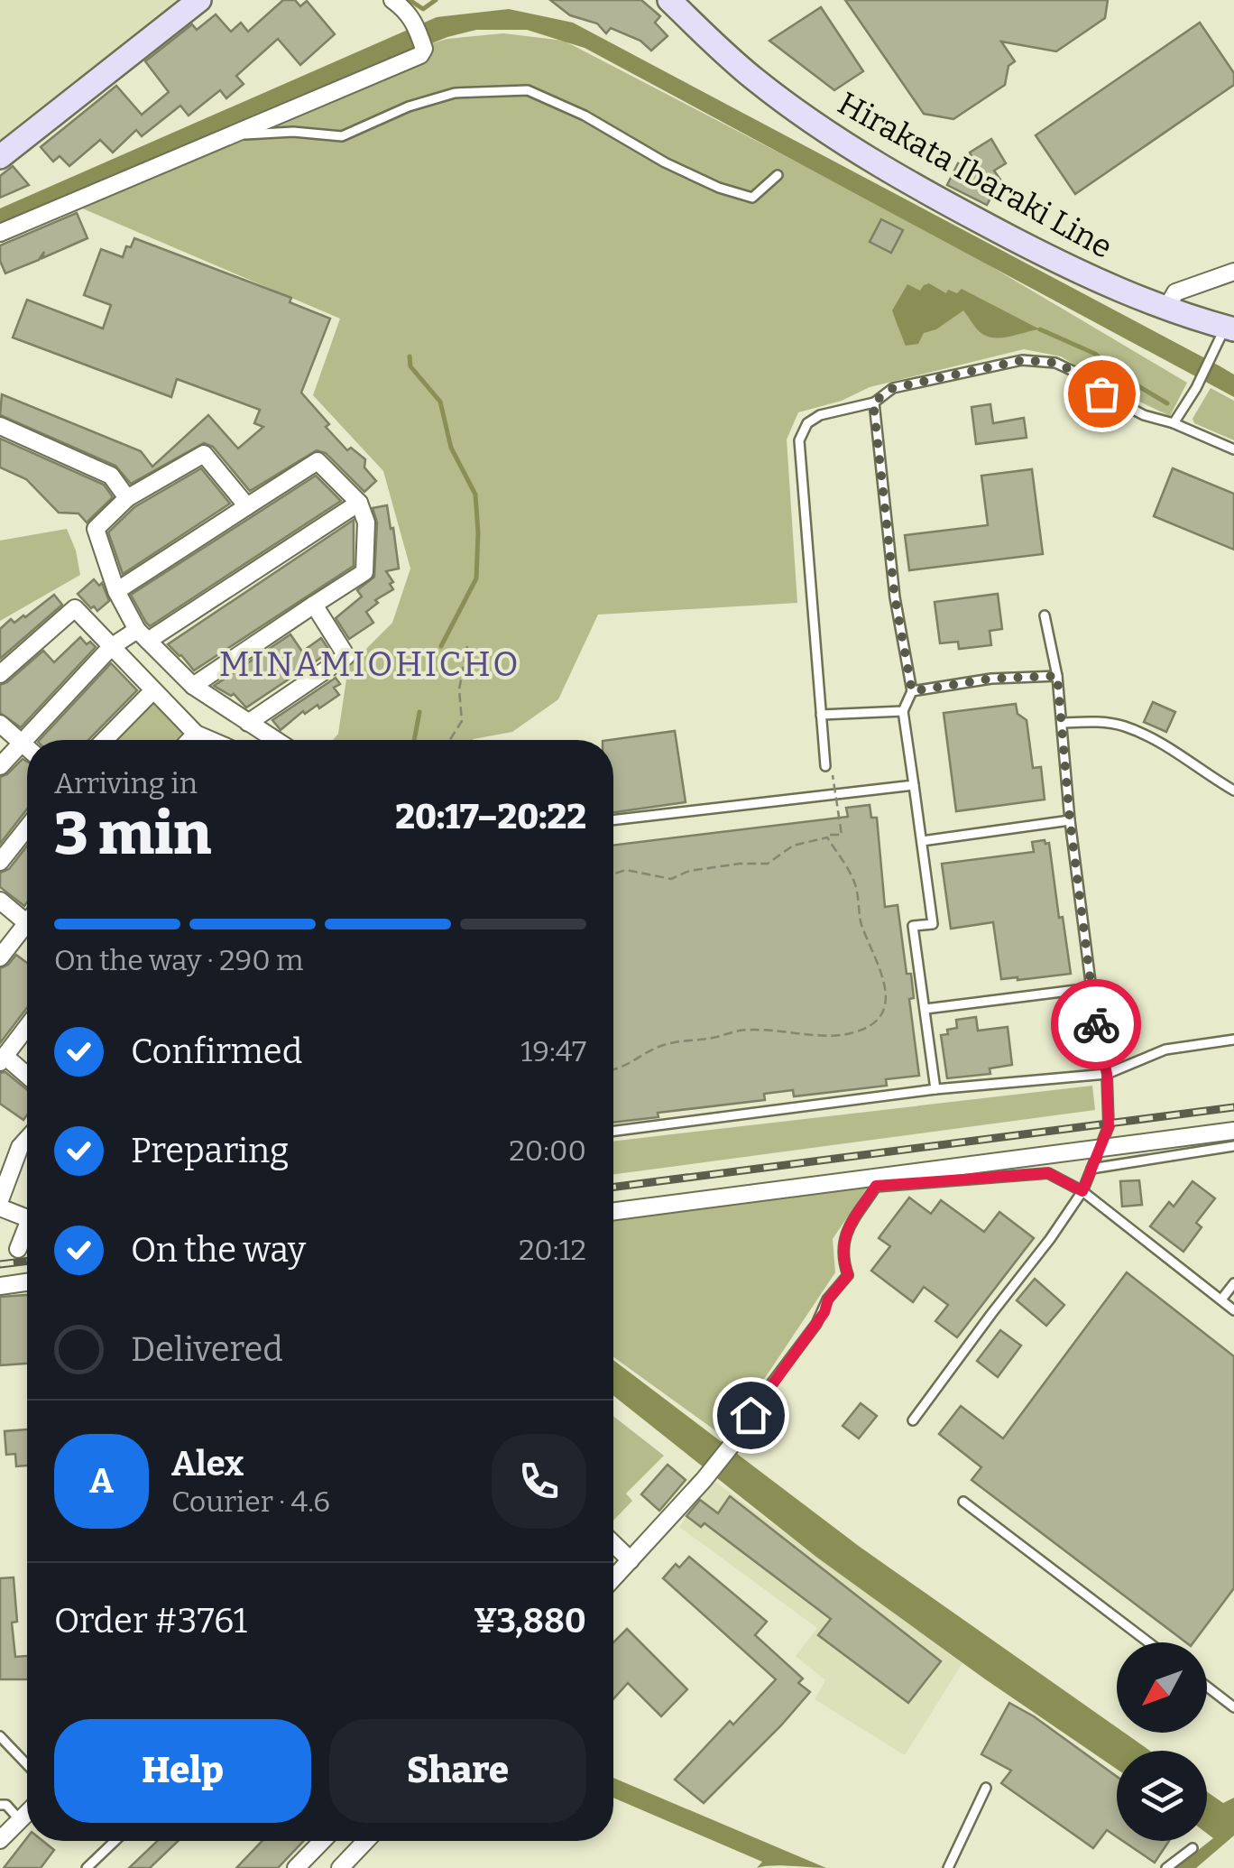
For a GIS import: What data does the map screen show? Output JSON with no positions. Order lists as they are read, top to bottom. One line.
{"streets":{"main road":["Hirakata Ibaraki Line"]},"districts":["MINAMIOHICHO"],"north":"bottom left","page":{"heading":["3 min","Arriving in","20:17–20:22"],"panel":["Alex","Courier · 4.6","Order #3761","¥3,880"],"bar":"On the way · 290 m","list":[["Confirmed","19:47"],["Preparing","20:00"],["On the way","20:12"],"Delivered"],"round":"A","buttons":["Help","Share"]}}
